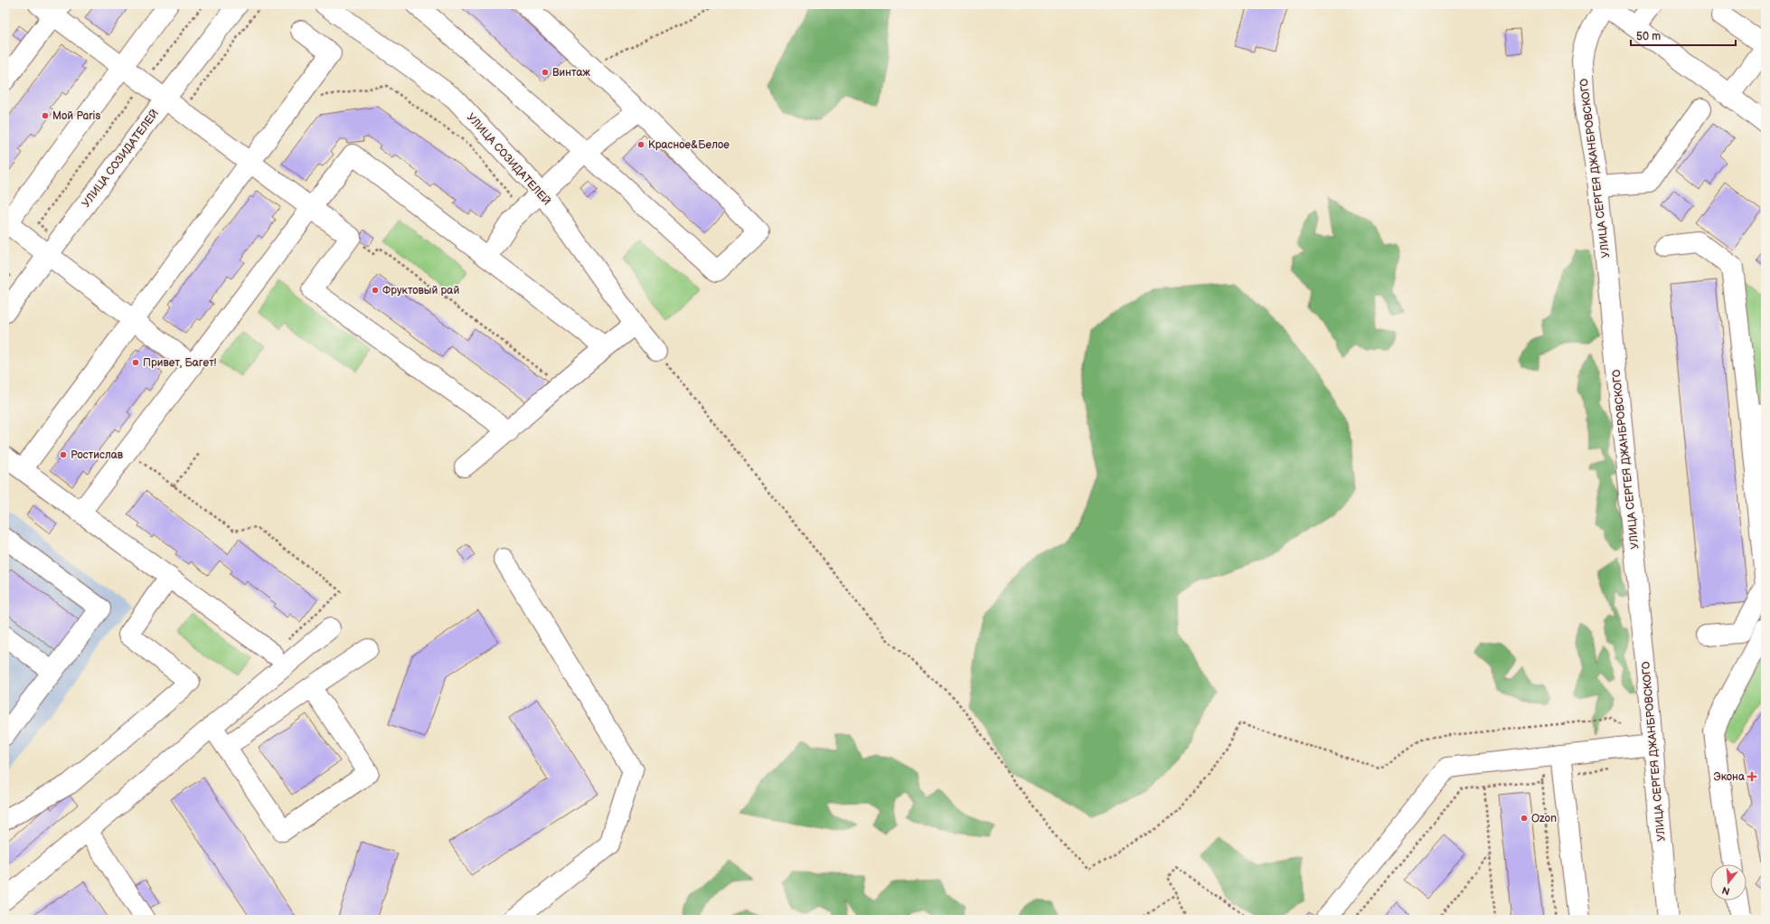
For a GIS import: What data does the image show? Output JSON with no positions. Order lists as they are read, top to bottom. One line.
{"streets":{"street":["УЛИЦА СОЗИДАТЕЛЕЙ","УЛИЦА СЕРГЕЯ ДЖАНБРОВСКОГО"]},"places":{"other":["Винтаж","Мой Paris","Красное&Белое","Фруктовый рай","Привет, Багет!","Ростислав","Ozon"],"health":["Экона"]},"scale_bar":"50 m","north":"bottom"}
